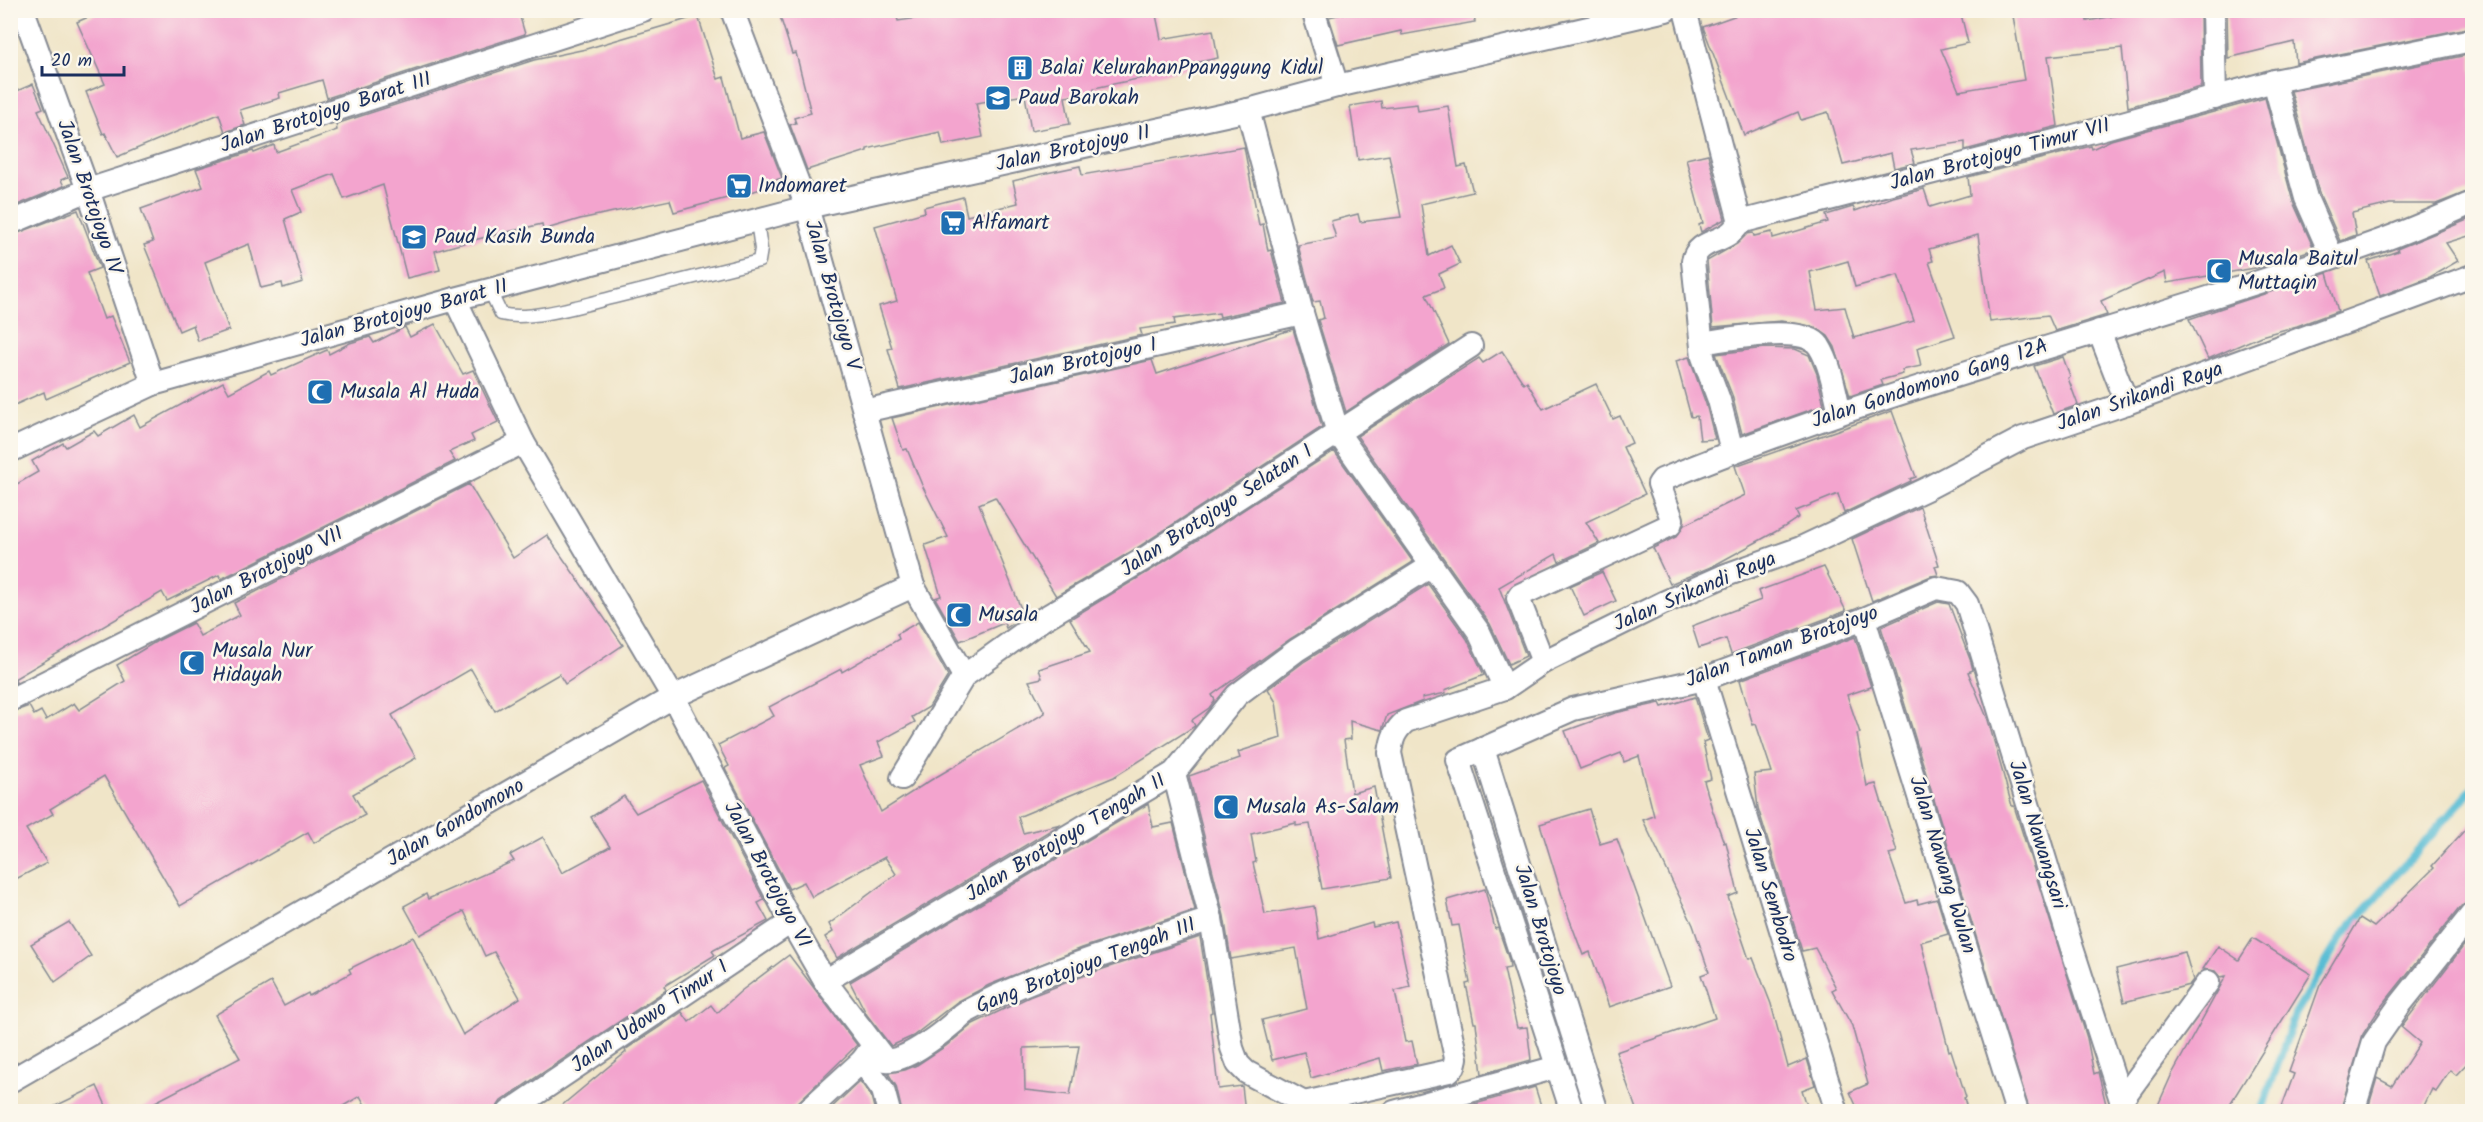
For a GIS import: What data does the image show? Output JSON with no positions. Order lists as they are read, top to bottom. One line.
{"streets":{"street":["Jalan Brotojoyo Barat III","Jalan Brotojoyo II","Jalan Brotojoyo Timur VII","Jalan Brotojoyo IV","Jalan Brotojoyo V","Jalan Brotojoyo Barat II","Jalan Brotojoyo I","Jalan Gondomono Gang 12A","Jalan Srikandi Raya","Jalan Brotojoyo Selatan I","Jalan Brotojoyo VII","Jalan Taman Brotojoyo","Jalan Gondomono","Jalan Nawangsari","Jalan Brotojoyo Tengah II","Jalan Nawang Wulan","Jalan Brotojoyo VI","Jalan Sembodro","Jalan Brotojoyo","Gang Brotojoyo Tengah III","Jalan Udowo Timur I"]},"crossings":[["Jalan Brotojoyo Barat III","Jalan Brotojoyo IV"],["Jalan Brotojoyo II","Jalan Brotojoyo V"],["Jalan Brotojoyo II","Jalan Brotojoyo Barat II"],["Jalan Brotojoyo IV","Jalan Brotojoyo Barat II"],["Jalan Brotojoyo V","Jalan Brotojoyo Barat II"],["Jalan Brotojoyo V","Jalan Brotojoyo I"],["Jalan Brotojoyo V","Jalan Brotojoyo Selatan I"],["Jalan Brotojoyo V","Jalan Gondomono"],["Jalan Gondomono Gang 12A","Jalan Srikandi Raya"],["Jalan Taman Brotojoyo","Jalan Nawangsari"],["Jalan Taman Brotojoyo","Jalan Nawang Wulan"],["Jalan Taman Brotojoyo","Jalan Sembodro"],["Jalan Taman Brotojoyo","Jalan Brotojoyo"],["Jalan Gondomono","Jalan Brotojoyo VI"],["Jalan Brotojoyo Tengah II","Jalan Brotojoyo VI"],["Jalan Brotojoyo VI","Gang Brotojoyo Tengah III"],["Jalan Brotojoyo VI","Jalan Udowo Timur I"]],"places":{"building":["Balai KelurahanPpanggung Kidul"],"school or university":["Paud Barokah","Paud Kasih Bunda"],"supermarket":["Indomaret","Alfamart"],"mosque":["Musala Baitul Muttaqin","Musala Al Huda","Musala","Musala Nur Hidayah","Musala As-Salam"]},"scale_bar":"20 m"}
